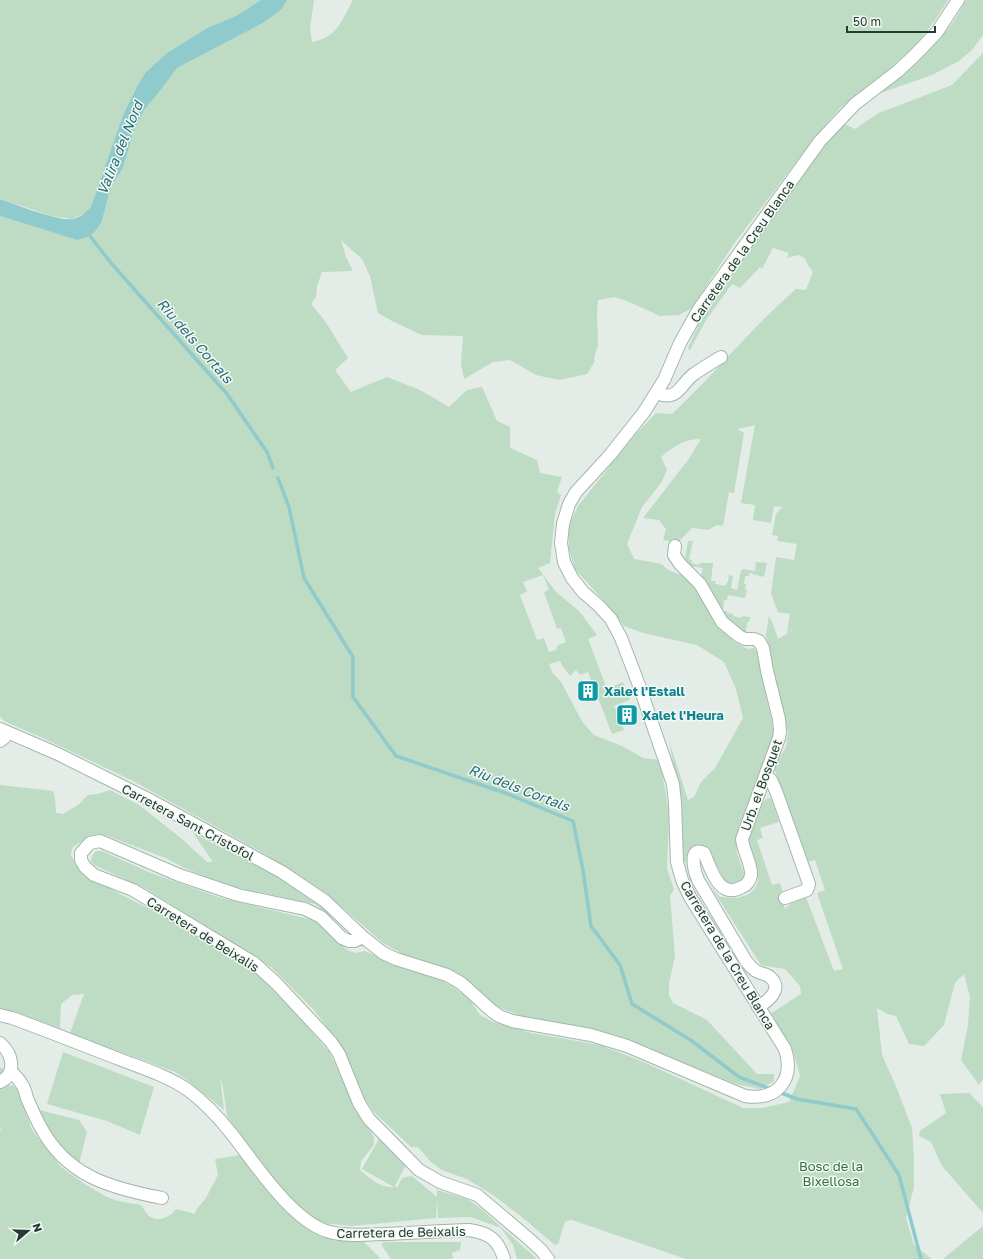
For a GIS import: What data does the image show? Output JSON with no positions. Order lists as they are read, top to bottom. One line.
{"streets":{"main road":["Carretera de la Creu Blanca","Urb. el Bosquet","Carretera Sant Cristofol","Carretera de Beixalis"]},"crossings":[["Carretera de la Creu Blanca","Urb. el Bosquet"],["Carretera de la Creu Blanca","Carretera Sant Cristofol"],["Carretera de la Creu Blanca","Carretera de Beixalis"],["Carretera Sant Cristofol","Carretera de Beixalis"]],"water":["Valira del Nord","Riu dels Cortals"],"parks":["Bosc de la Bixellosa"],"places":{"building":["Xalet l'Estall","Xalet l'Heura"]},"scale_bar":"50 m","north":"right"}
